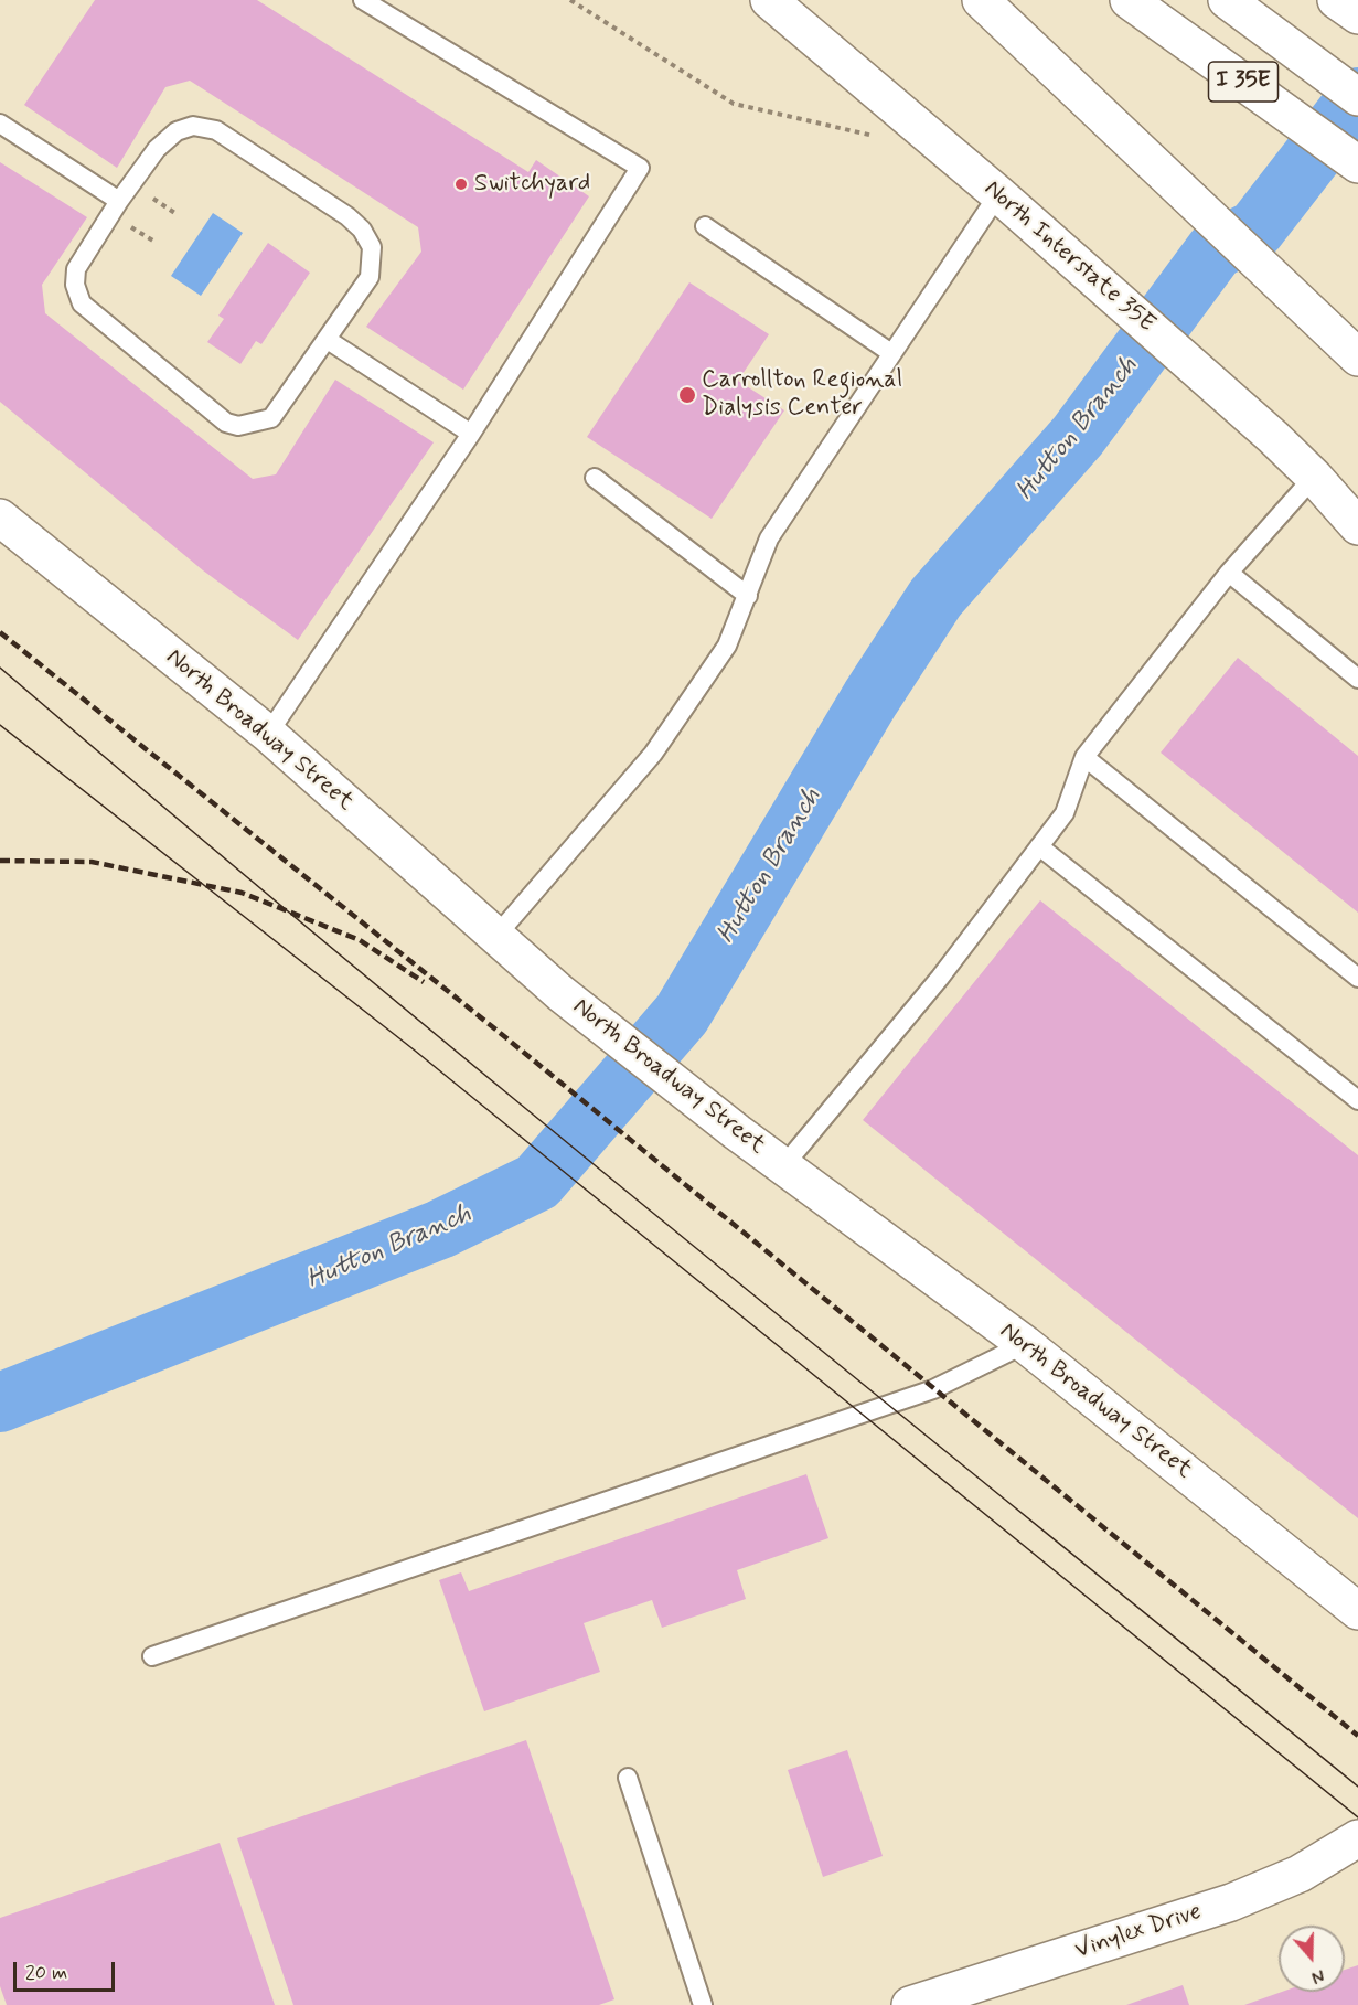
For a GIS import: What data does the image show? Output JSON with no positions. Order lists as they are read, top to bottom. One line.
{"streets":{"main road":["I 35E","North Interstate 35E","North Broadway Street","Vinylex Drive"]},"water":["Hutton Branch"],"places":["Switchyard","Carrollton Regional Dialysis Center"],"scale_bar":"20 m","north":"bottom"}
